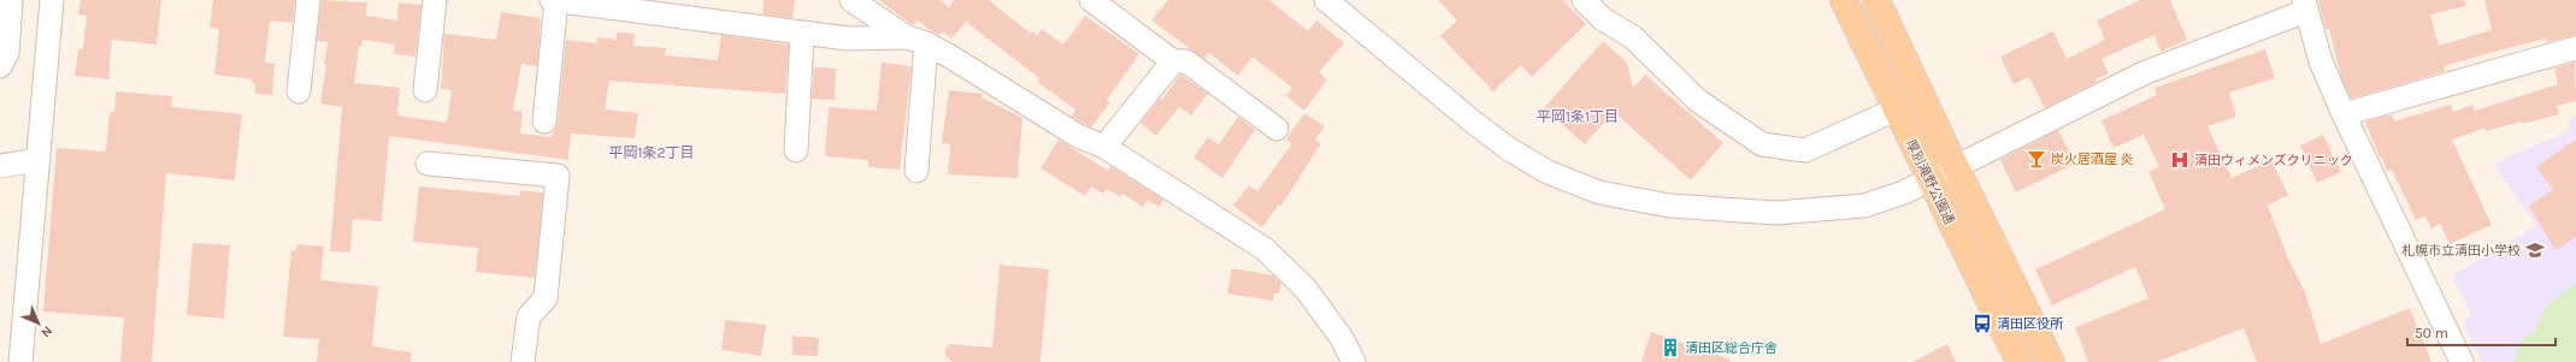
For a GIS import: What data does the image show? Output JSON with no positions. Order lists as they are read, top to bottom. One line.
{"streets":{"main road":["厚別滝野公園通"]},"districts":["平岡1条1丁目","平岡1条2丁目"],"places":{"bar":["炭火居酒屋 炎"],"hospital":["清田ウィメンズクリニック"],"school or university":["札幌市立清田小学校"],"bus stop":["清田区役所"],"building":["清田区総合庁舎"]},"scale_bar":"50 m","north":"bottom right"}
